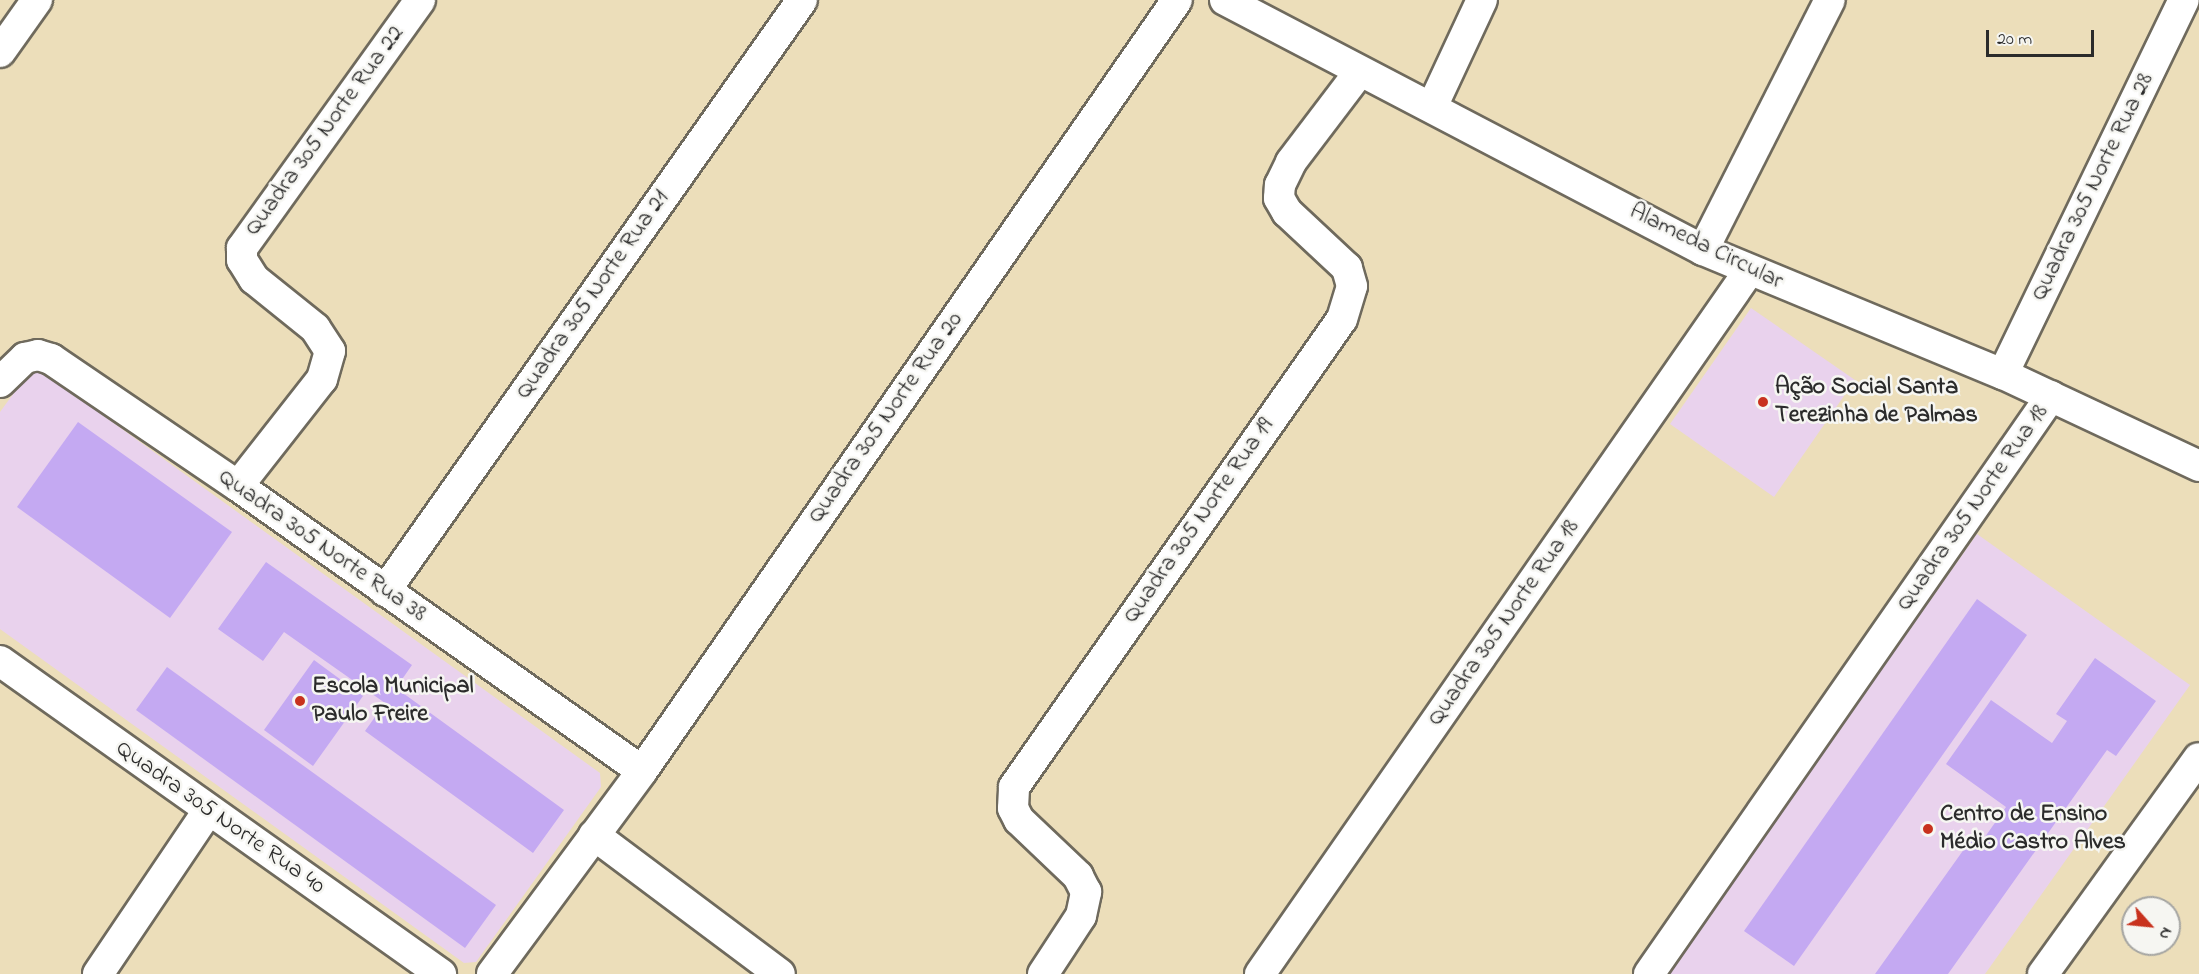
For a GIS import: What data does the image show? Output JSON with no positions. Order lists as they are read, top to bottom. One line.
{"streets":{"street":["Quadra 305 Norte Rua 22","Quadra 305 Norte Rua 28","Alameda Circular","Quadra 305 Norte Rua 21","Quadra 305 Norte Rua 20","Quadra 305 Norte Rua 18","Quadra 305 Norte Rua 19","Quadra 305 Norte Rua 38","Quadra 305 Norte Rua 40"]},"crossings":[["Quadra 305 Norte Rua 22","Quadra 305 Norte Rua 38"],["Quadra 305 Norte Rua 28","Alameda Circular"],["Alameda Circular","Quadra 305 Norte Rua 18"],["Alameda Circular","Quadra 305 Norte Rua 19"],["Quadra 305 Norte Rua 21","Quadra 305 Norte Rua 38"],["Quadra 305 Norte Rua 20","Quadra 305 Norte Rua 38"]],"places":["Ação Social Santa Terezinha de Palmas","Escola Municipal Paulo Freire","Centro de Ensino Médio Castro Alves"],"scale_bar":"20 m","north":"bottom right"}
